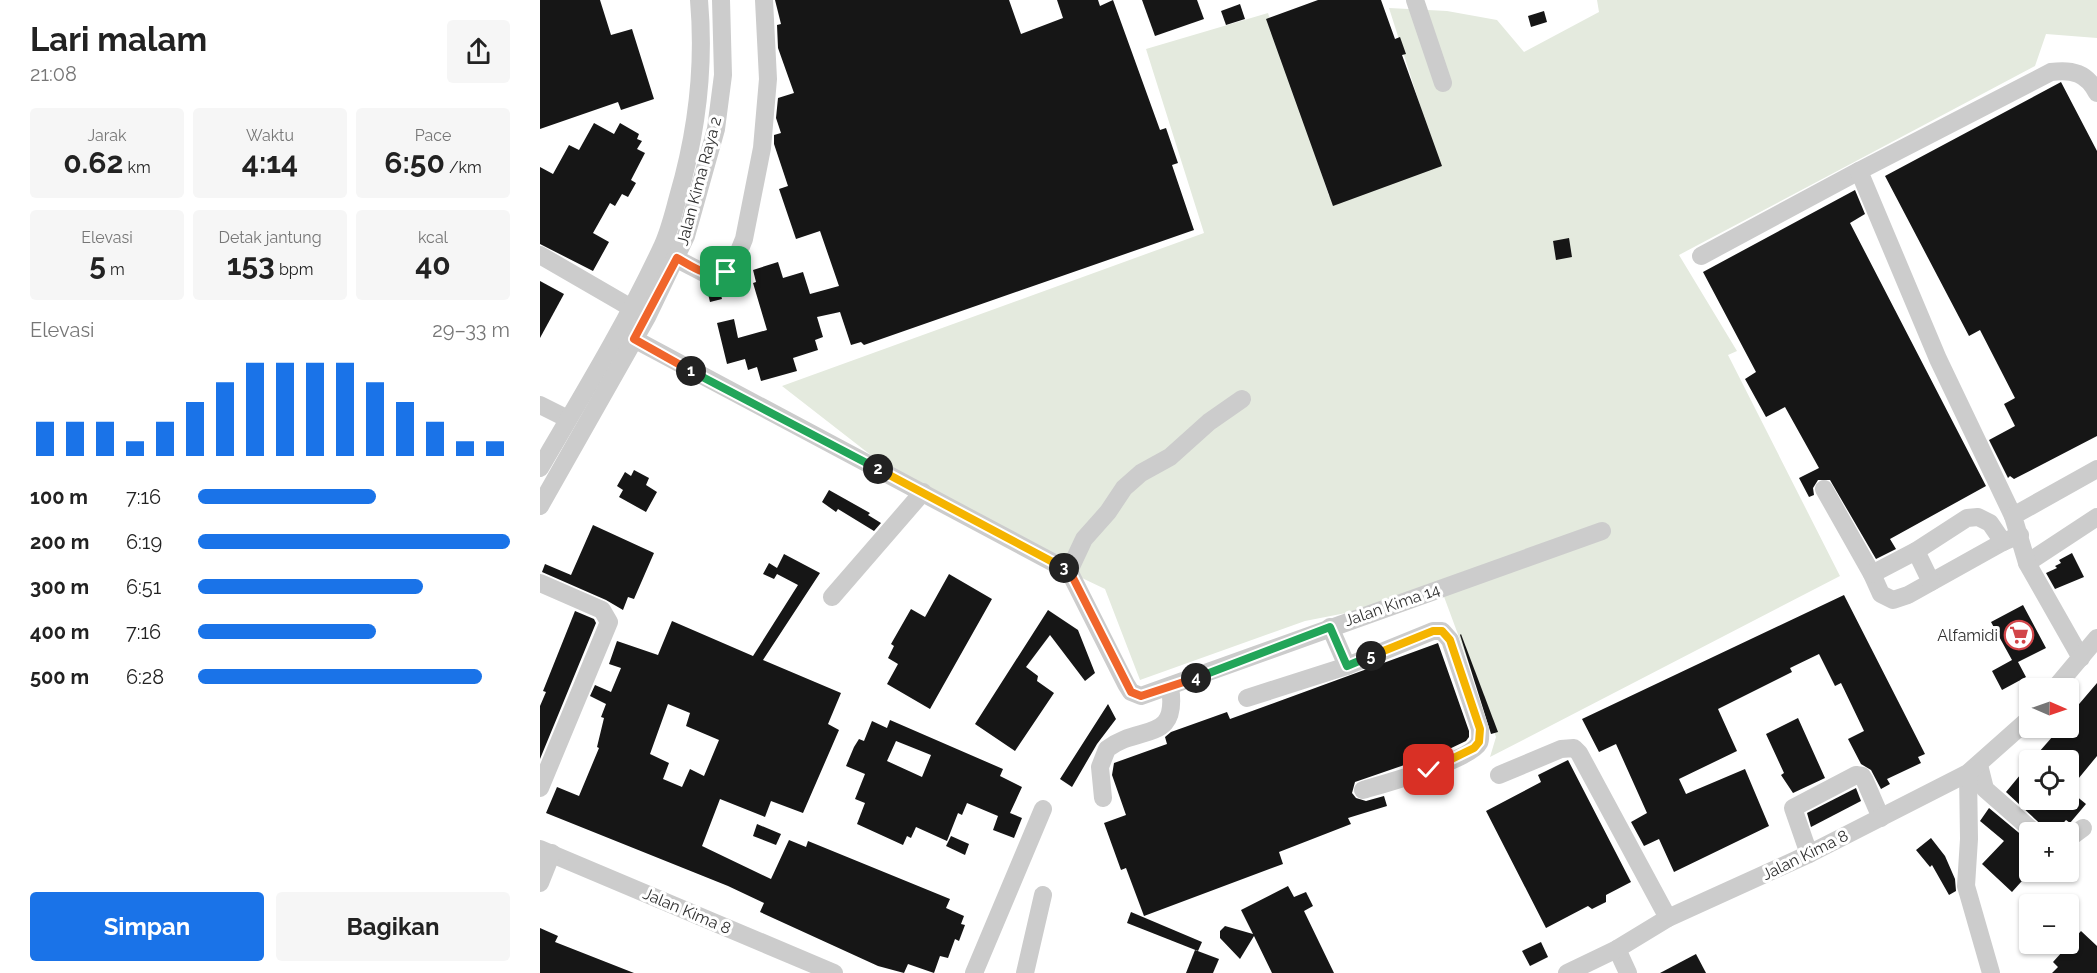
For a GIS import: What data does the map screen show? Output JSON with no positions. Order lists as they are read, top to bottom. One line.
{"streets":{"street":["Jalan Kima Raya 2","Jalan Kima 14","Jalan Kima 8"]},"places":{"supermarket":["Alfamidi"]},"north":"right","page":{"heading":["Lari malam","21:08"],"stats":[["Jarak","0.62 km"],["Waktu","4:14"],["Pace","6:50 /km"],["Elevasi","5 m"],["Detak jantung","153 bpm"],["kcal","40"]],"chart":["Elevasi","29–33 m"],"pins":["1","2","3","5","4"],"list":[{"name":"100 m","note":"7:16"},{"name":"200 m","note":"6:19"},{"name":"300 m","note":"6:51"},{"name":"400 m","note":"7:16"},{"name":"500 m","note":"6:28"}],"map_buttons":["+","−"],"buttons":["Simpan","Bagikan"]}}
